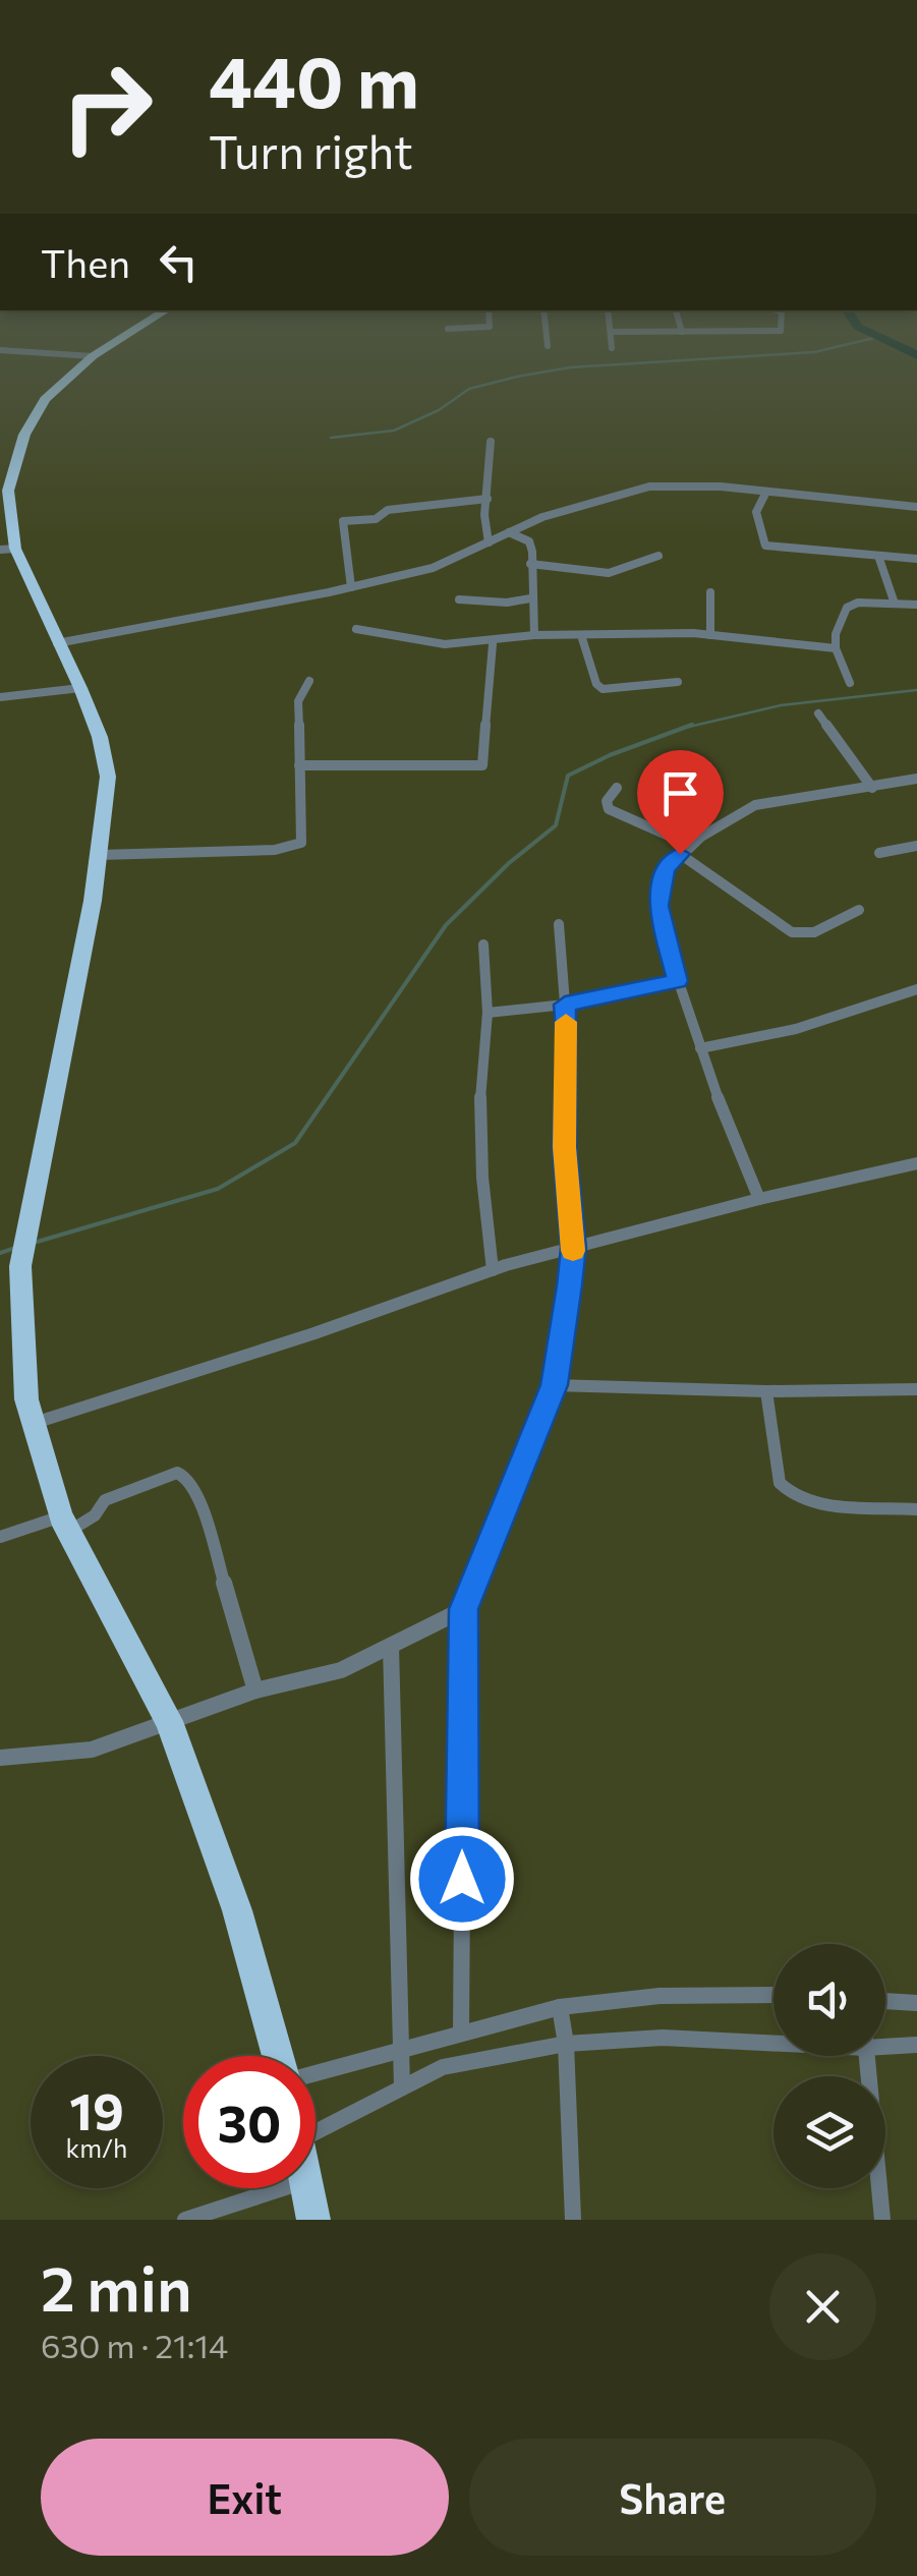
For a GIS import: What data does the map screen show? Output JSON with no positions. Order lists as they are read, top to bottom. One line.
{"page":{"turn":["440 m","Turn right"],"then":"Then","speed":"19 km/h","limit":"30","heading":["2 min","630 m · 21:14"],"buttons":["Exit","Share"]}}
